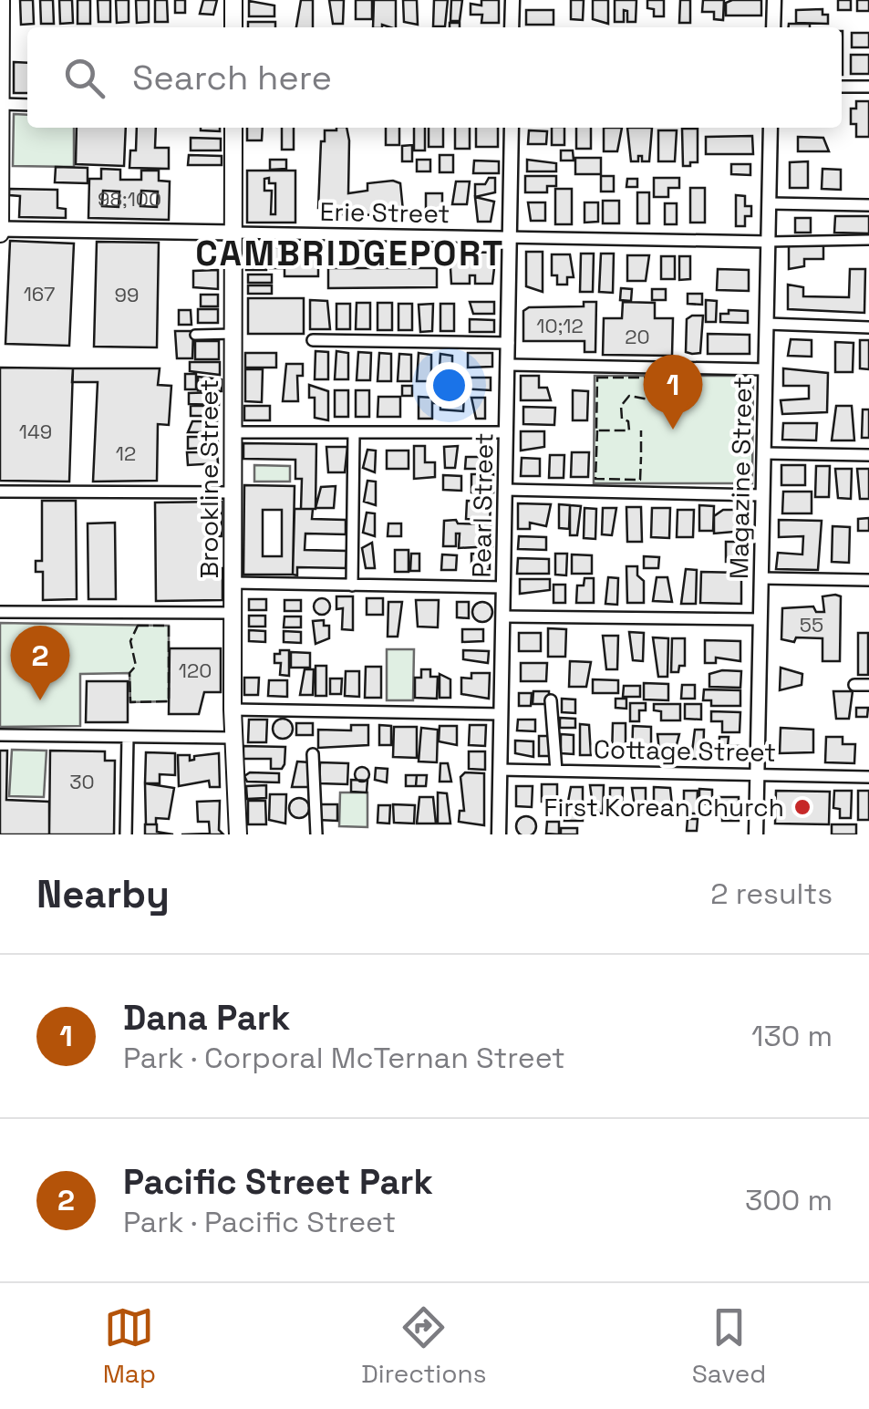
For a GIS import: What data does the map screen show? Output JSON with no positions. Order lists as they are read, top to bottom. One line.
{"streets":{"main road":["Erie Street","Brookline Street"],"street":["Magazine Street","Pearl Street","Cottage Street"]},"crossings":[["Erie Street","Magazine Street"],["Erie Street","Brookline Street"],["Erie Street","Pearl Street"],["Magazine Street","Cottage Street"],["Pearl Street","Cottage Street"]],"districts":["CAMBRIDGEPORT"],"places":["First Korean Church"],"house_numbers":["98;100","167","99","10;12","20","149","12","55","120","30"],"page":{"search":"Search here","pins":["1","2"],"heading":["Nearby","2 results"],"list":[{"mark":"1","name":"Dana Park","note":"Park · Corporal McTernan Street","value":"130 m"},{"mark":"2","name":"Pacific Street Park","note":"Park · Pacific Street","value":"300 m"}],"nav":["Map","Directions","Saved"]}}
